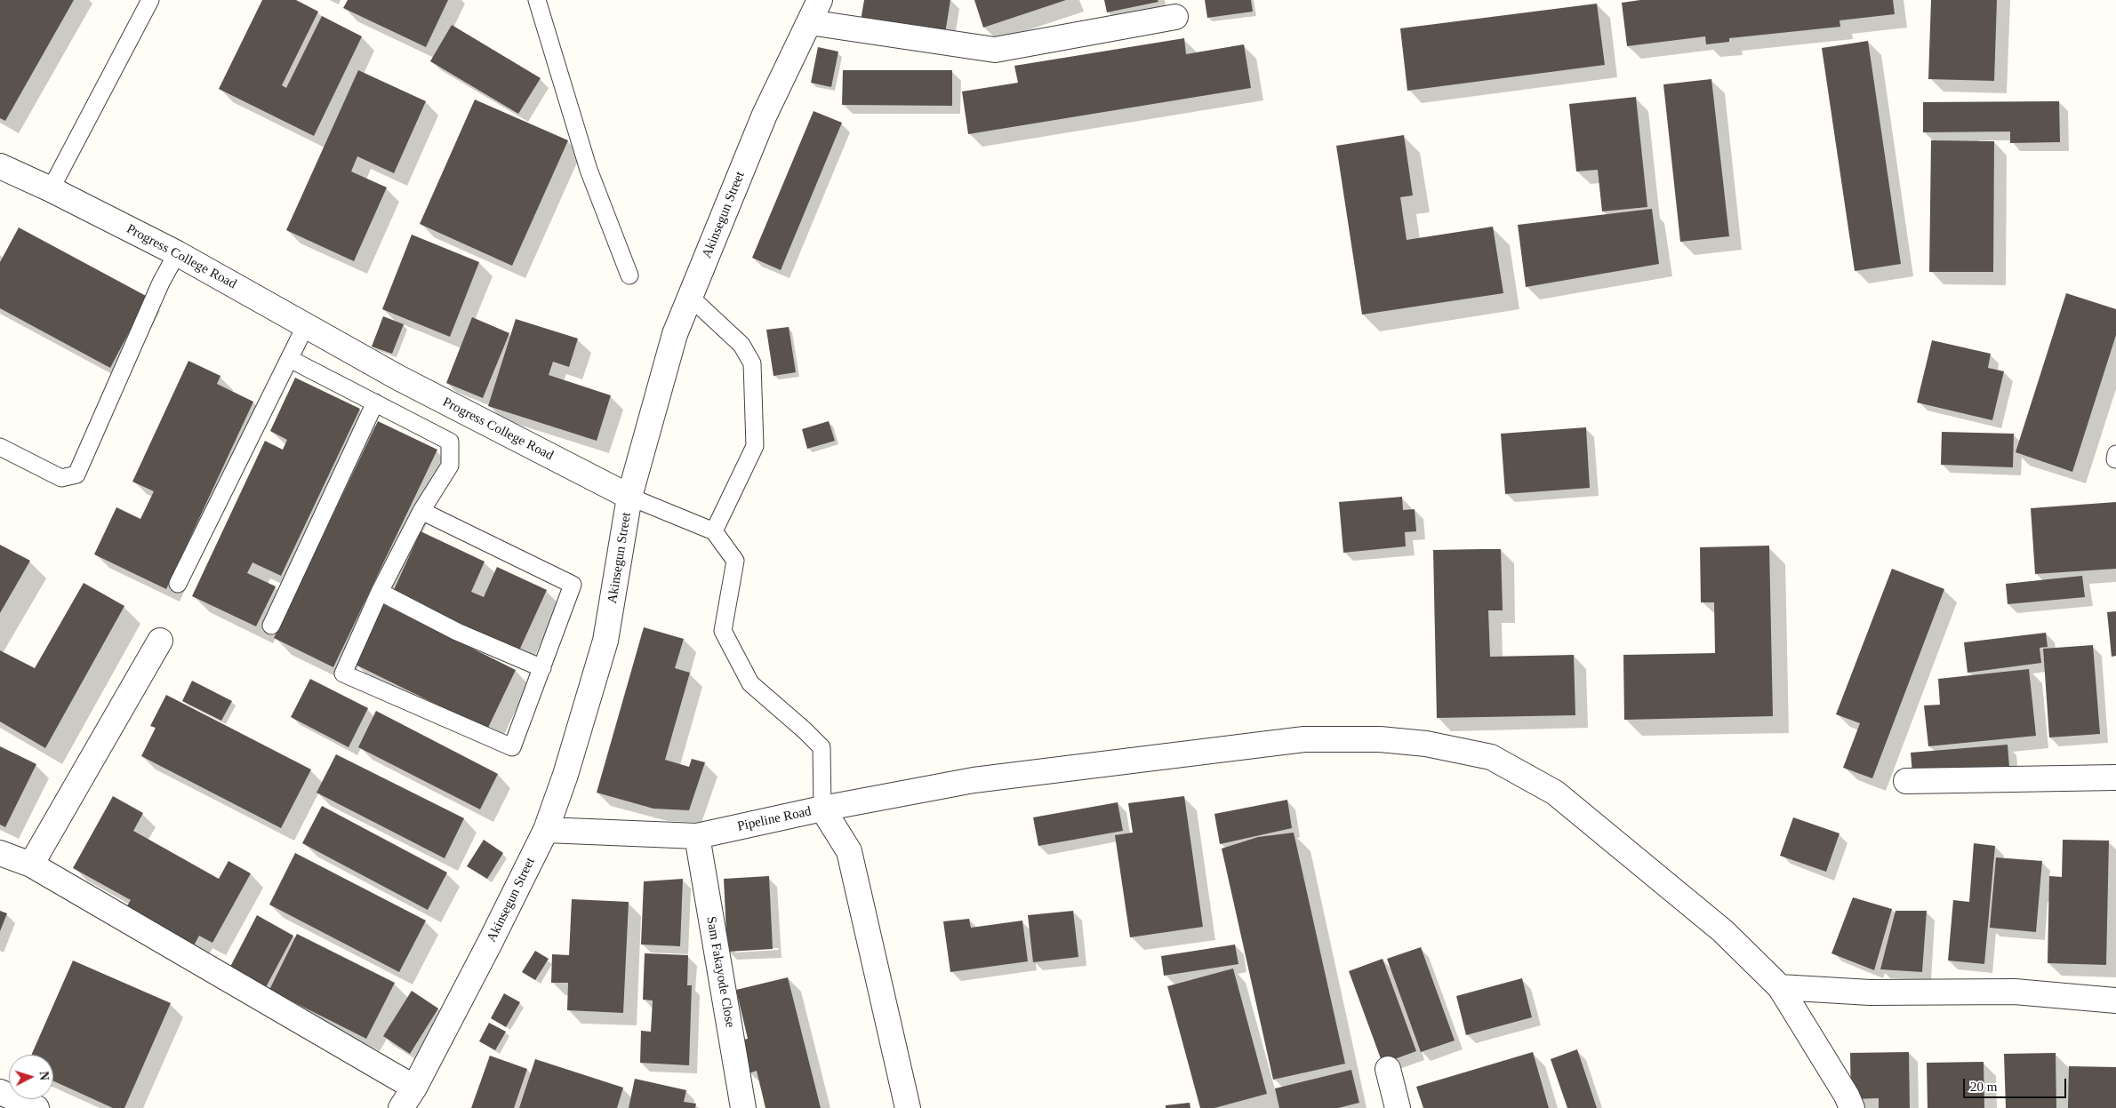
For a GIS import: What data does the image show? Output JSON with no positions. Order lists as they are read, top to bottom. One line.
{"streets":{"street":["Akinsegun Street","Progress College Road","Pipeline Road","Sam Fakayode Close"]},"crossings":[["Akinsegun Street","Progress College Road"],["Akinsegun Street","Pipeline Road"],["Pipeline Road","Sam Fakayode Close"]],"scale_bar":"20 m","north":"right"}
